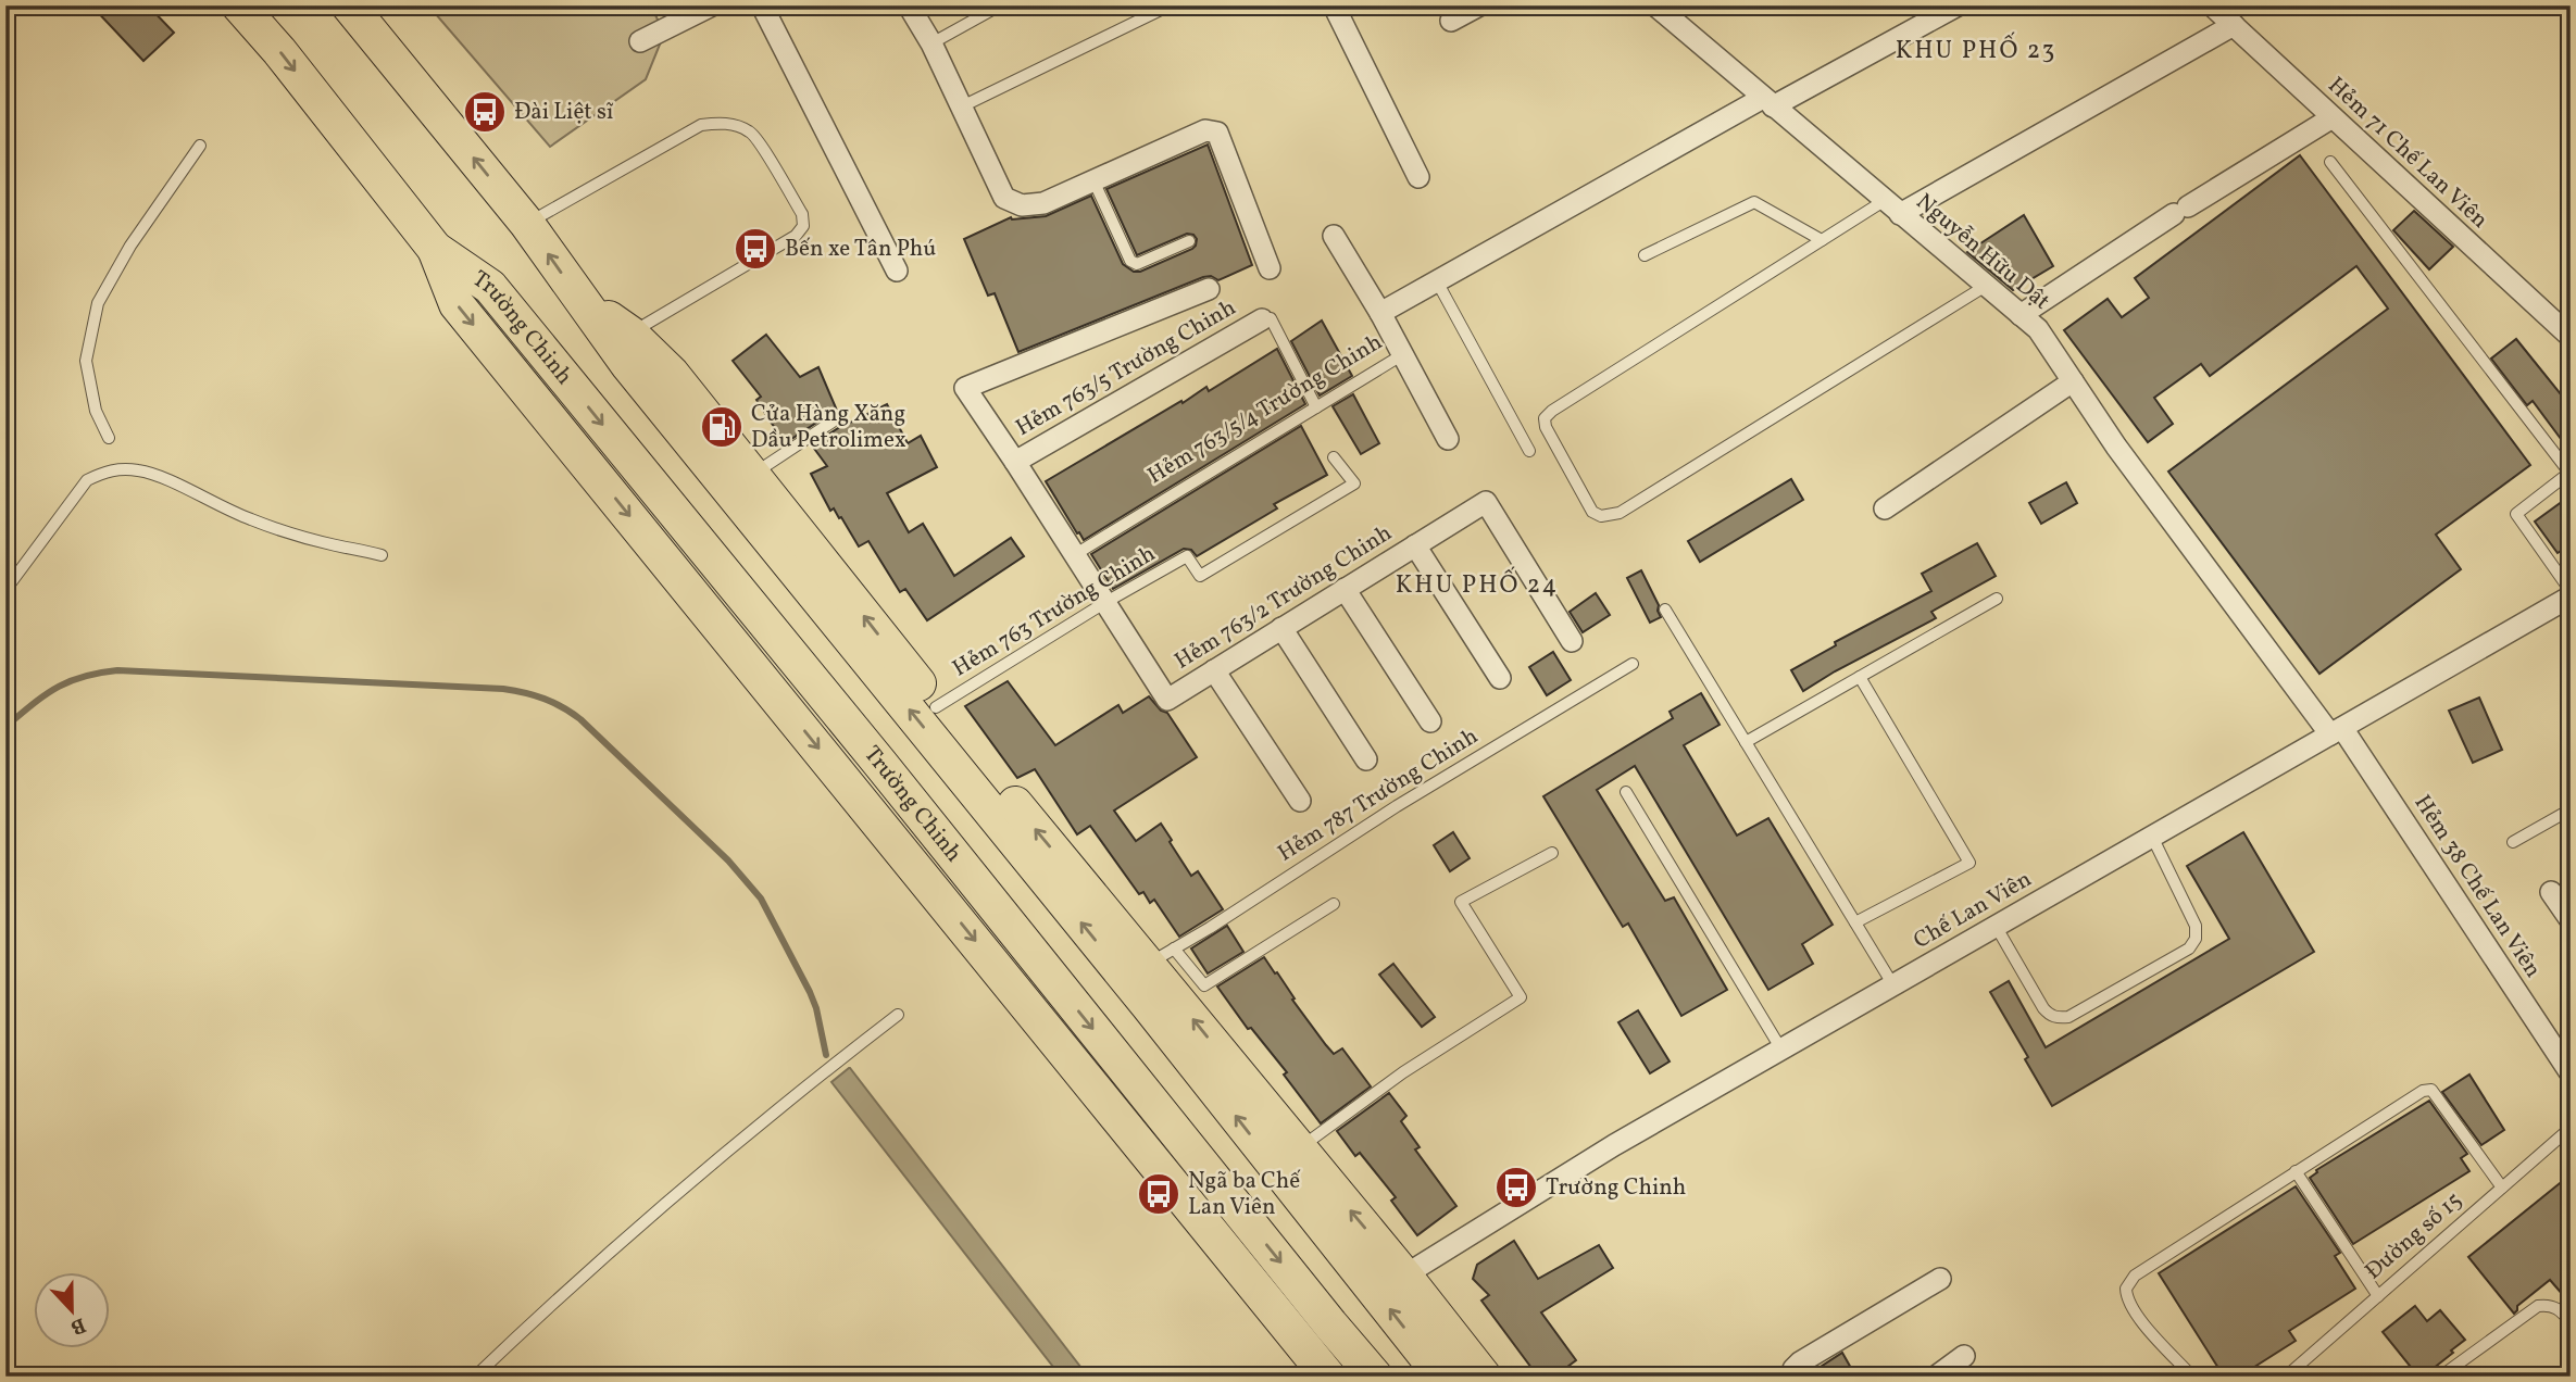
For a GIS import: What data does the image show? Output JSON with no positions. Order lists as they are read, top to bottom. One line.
{"streets":{"main road":["Trường Chinh"],"street":["Hẻm 71 Chế Lan Viên","Nguyễn Hữu Dật","Hẻm 763/5 Trường Chinh","Hẻm 763/5/4 Trường Chinh","Hẻm 763/2 Trường Chinh","Hẻm 38 Chế Lan Viên","Chế Lan Viên"],"lane":["Hẻm 763 Trường Chinh","Hẻm 787 Trường Chinh","Đường số 15"]},"crossings":[["Nguyễn Hữu Dật","Hẻm 38 Chế Lan Viên"],["Nguyễn Hữu Dật","Chế Lan Viên"],["Hẻm 763/5 Trường Chinh","Hẻm 763/5/4 Trường Chinh"],["Hẻm 763/5 Trường Chinh","Hẻm 763/2 Trường Chinh"],["Hẻm 763/5 Trường Chinh","Hẻm 763 Trường Chinh"],["Hẻm 763/2 Trường Chinh","Hẻm 763 Trường Chinh"],["Hẻm 38 Chế Lan Viên","Chế Lan Viên"]],"districts":["KHU PHỐ 23","KHU PHỐ 24"],"places":{"bus stop":["Đài Liệt sĩ","Bến xe Tân Phú","Trường Chinh","Ngã ba Chế Lan Viên"],"fuel station":["Cửa Hàng Xăng Dầu Petrolimex"]},"north":"bottom"}
